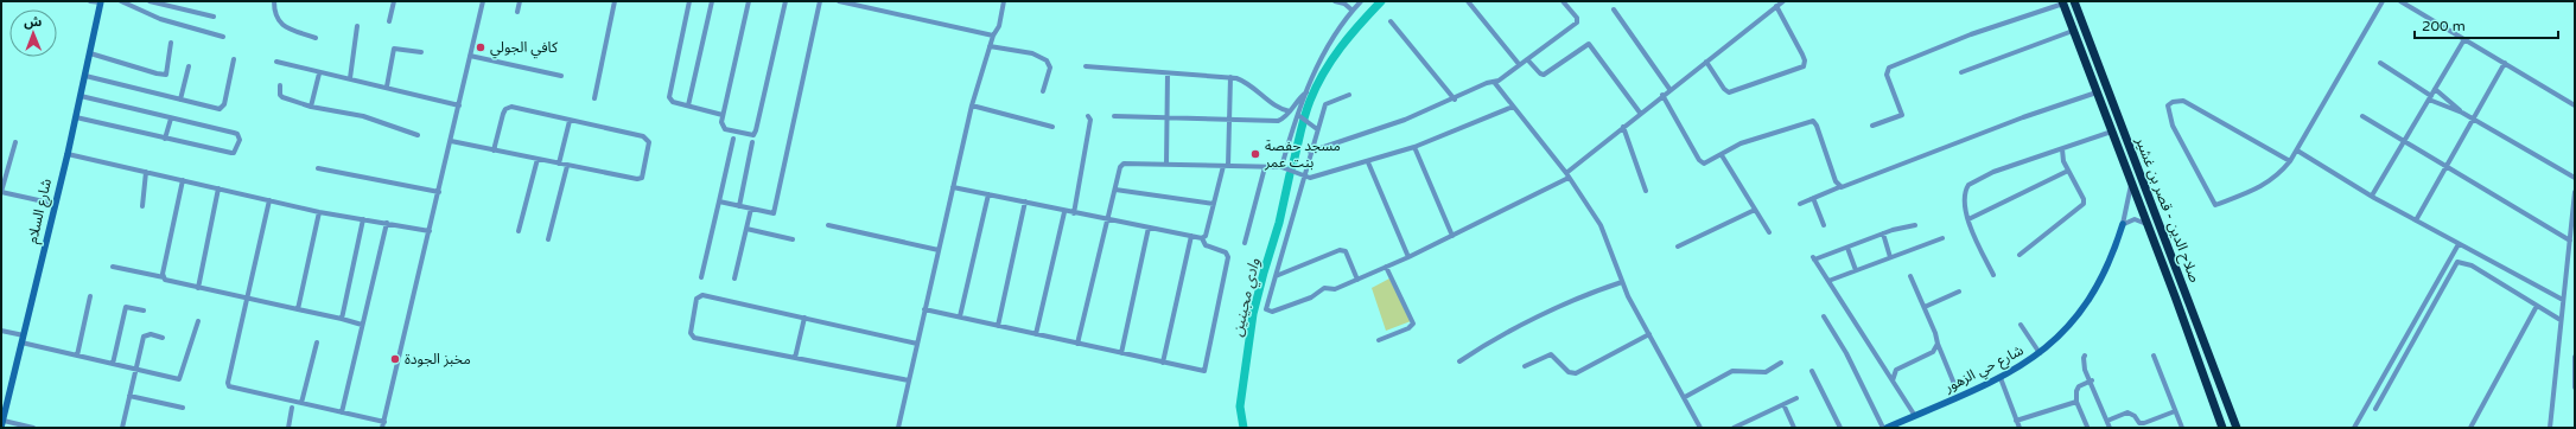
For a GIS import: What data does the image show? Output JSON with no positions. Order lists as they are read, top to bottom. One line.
{"streets":{"highway":["صلاح الدين - قصر بن غشير"],"main road":["شارع السلام","شارع حي الزهور"]},"water":["وادي مجينين"],"places":["كافي الجولي","مسجد حفصة بنت عمر","مخبز الجودة"],"scale_bar":"200 m","north":"top"}
